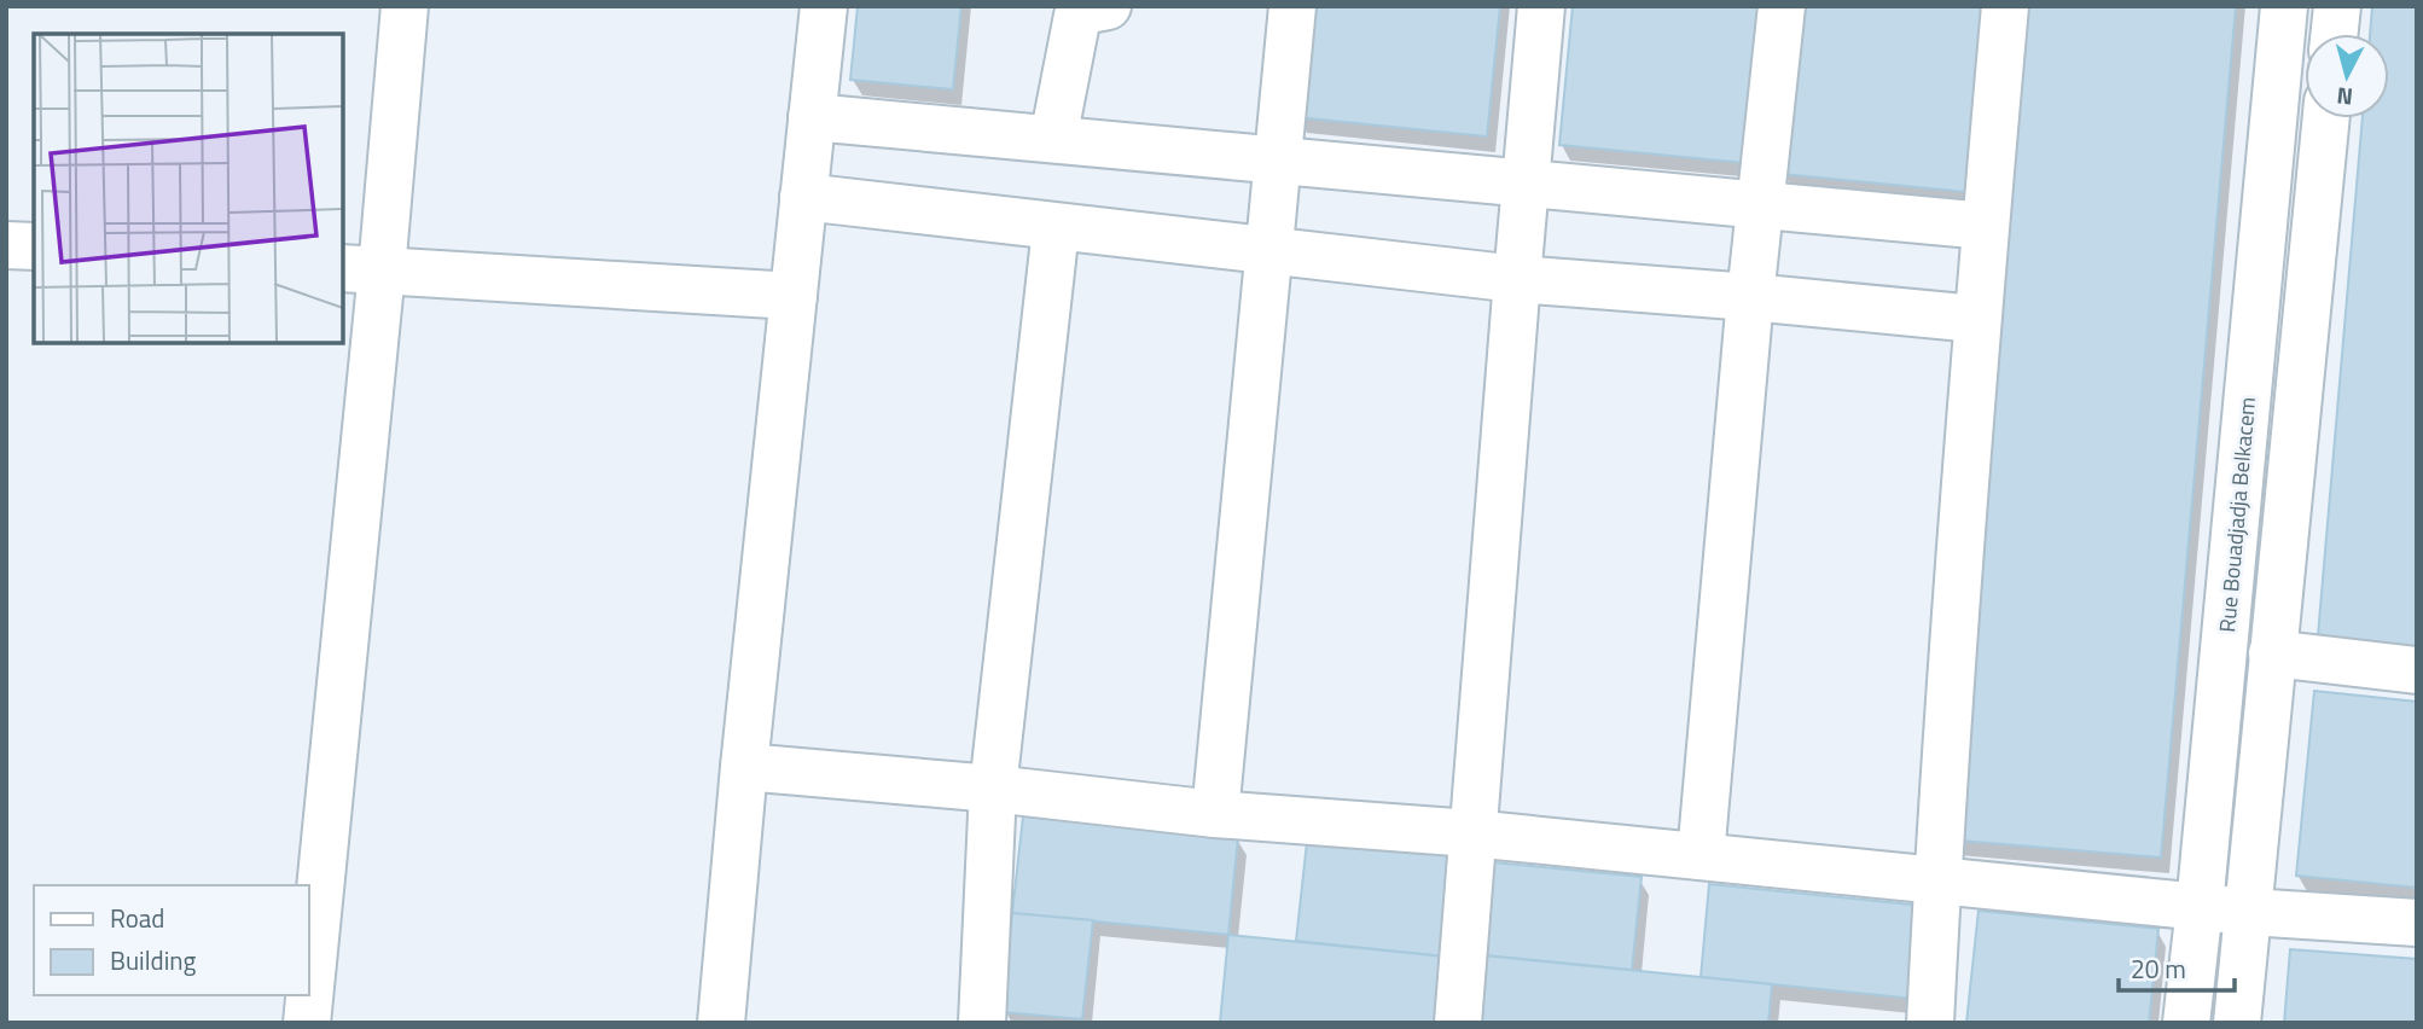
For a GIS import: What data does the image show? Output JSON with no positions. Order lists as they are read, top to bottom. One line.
{"streets":{"street":["Rue Bouadjadja Belkacem"]},"legend":["Road","Building"],"scale_bar":"20 m","north":"bottom"}
